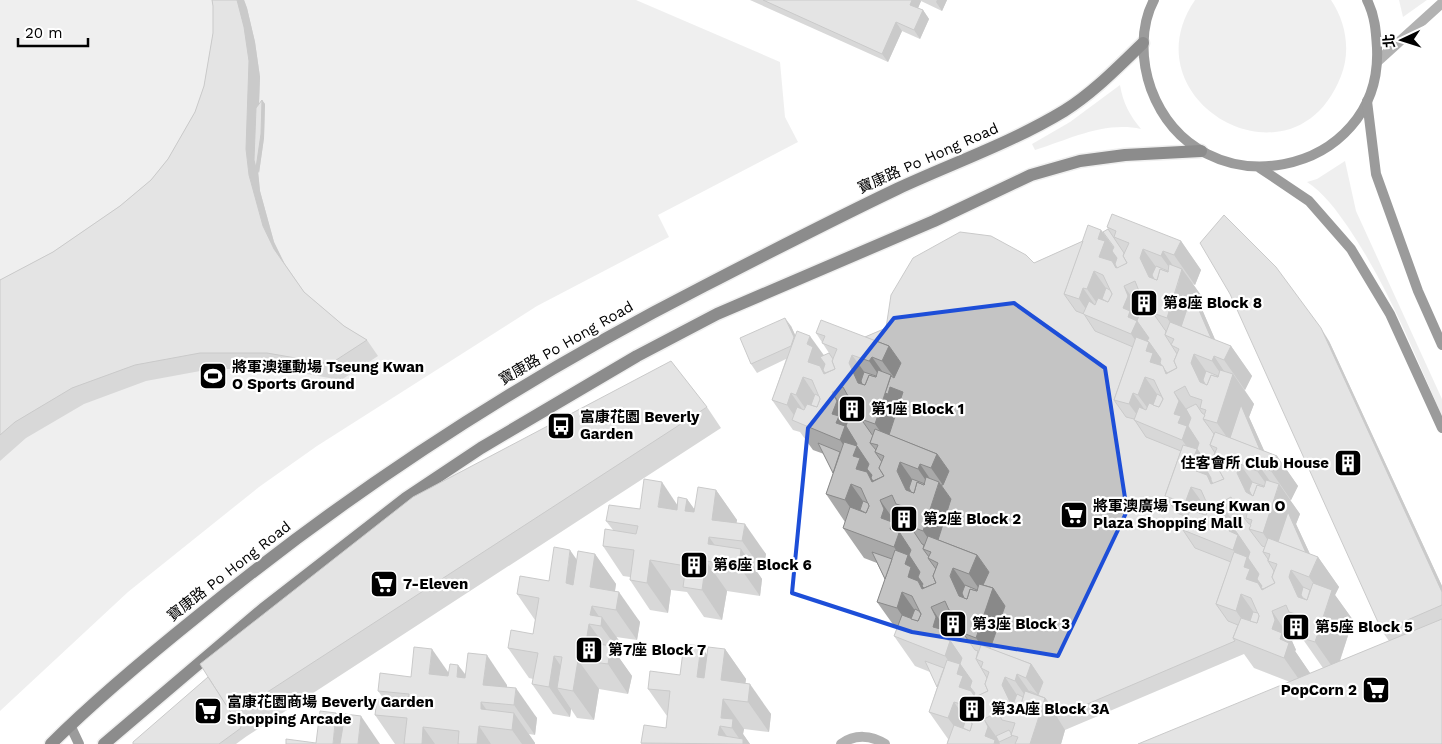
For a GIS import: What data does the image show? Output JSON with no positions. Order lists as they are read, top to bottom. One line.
{"streets":{"main road":["寶康路 Po Hong Road"]},"places":{"building":["第8座 Block 8","第1座 Block 1","住客會所 Club House","第2座 Block 2","第6座 Block 6","第3座 Block 3","第5座 Block 5","第7座 Block 7","第3A座 Block 3A"],"sports":["將軍澳運動場 Tseung Kwan O Sports Ground"],"bus stop":["富康花園 Beverly Garden"],"supermarket":["將軍澳廣場 Tseung Kwan O Plaza Shopping Mall","7-Eleven","PopCorn 2","富康花園商場 Beverly Garden Shopping Arcade"]},"scale_bar":"20 m","north":"left"}
